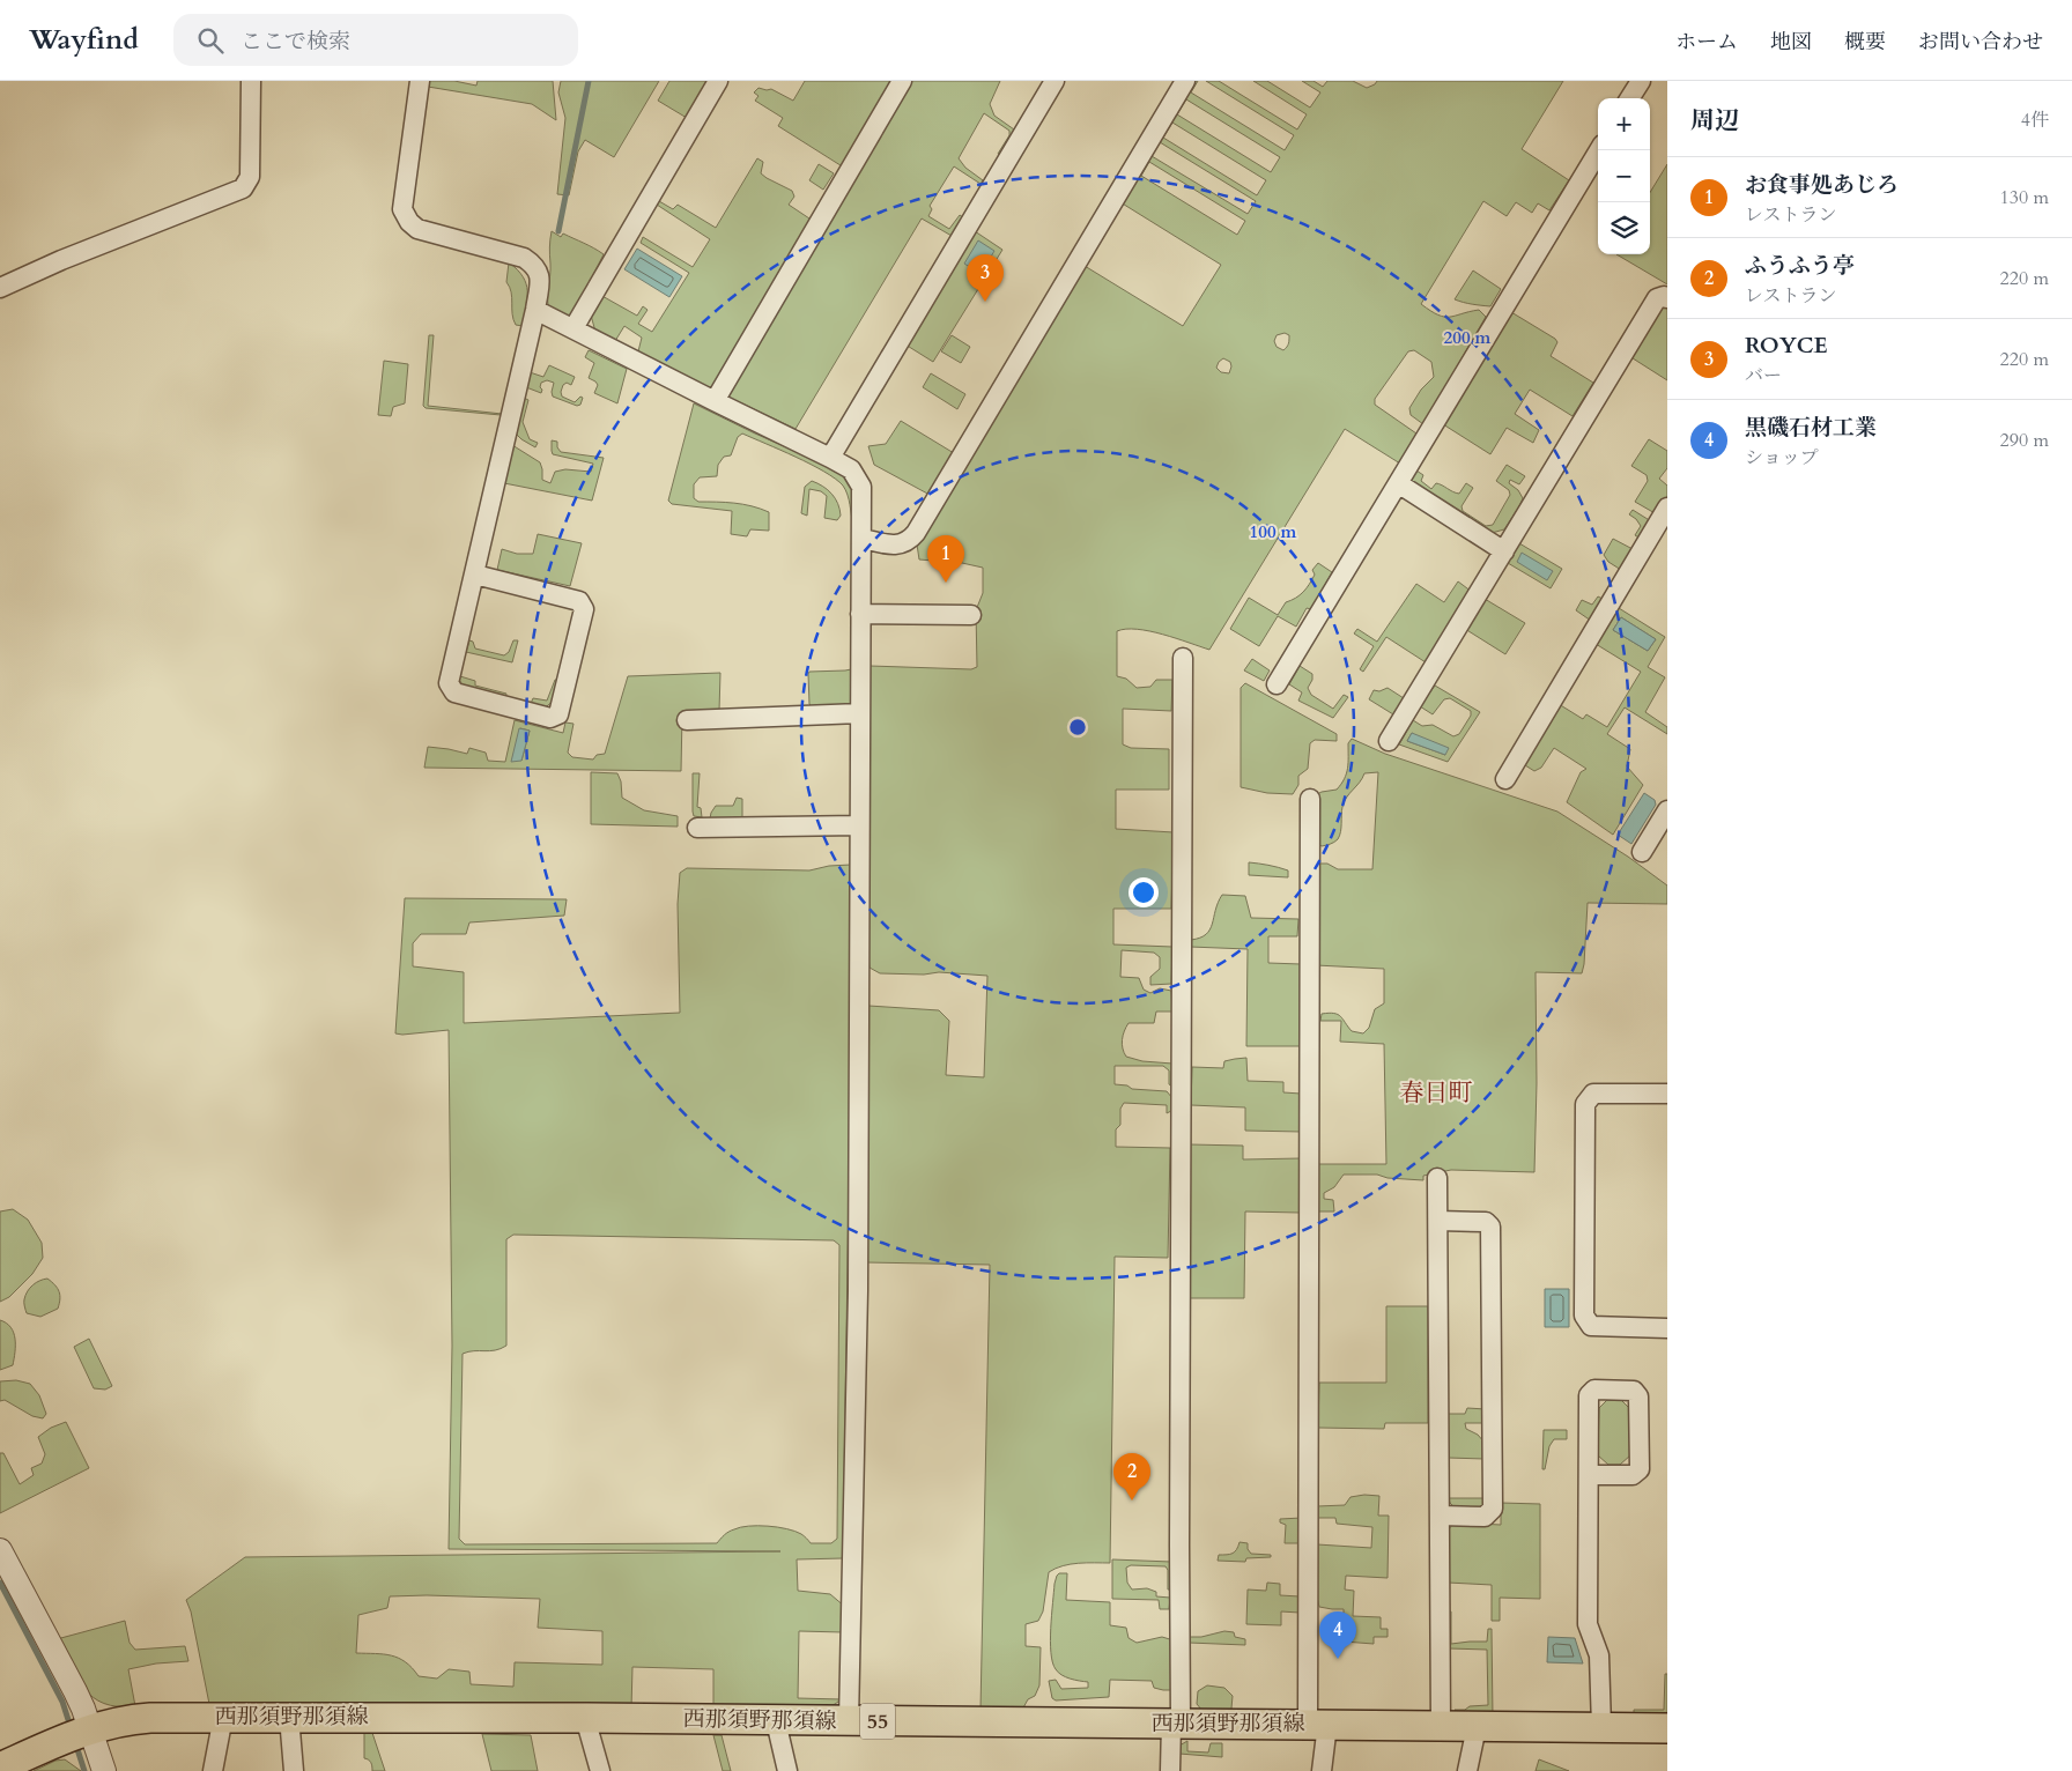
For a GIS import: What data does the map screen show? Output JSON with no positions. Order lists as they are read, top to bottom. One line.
{"streets":{"main road":["西那須野那須線","55"]},"districts":["春日町"],"page":{"header":"Wayfind","search":"ここで検索","nav":["ホーム","地図","概要","お問い合わせ"],"heading":["周辺","4件"],"map_buttons":["+","−"],"list":[{"mark":"1","name":"お食事処あじろ","note":"レストラン","value":"130 m"},{"mark":"2","name":"ふうふう亭","note":"レストラン","value":"220 m"},{"mark":"3","name":"ROYCE","note":"バー","value":"220 m"},{"mark":"4","name":"黒磯石材工業","note":"ショップ","value":"290 m"}],"pins":["3","1","2","4"]},"rings":["200 m","100 m"]}
